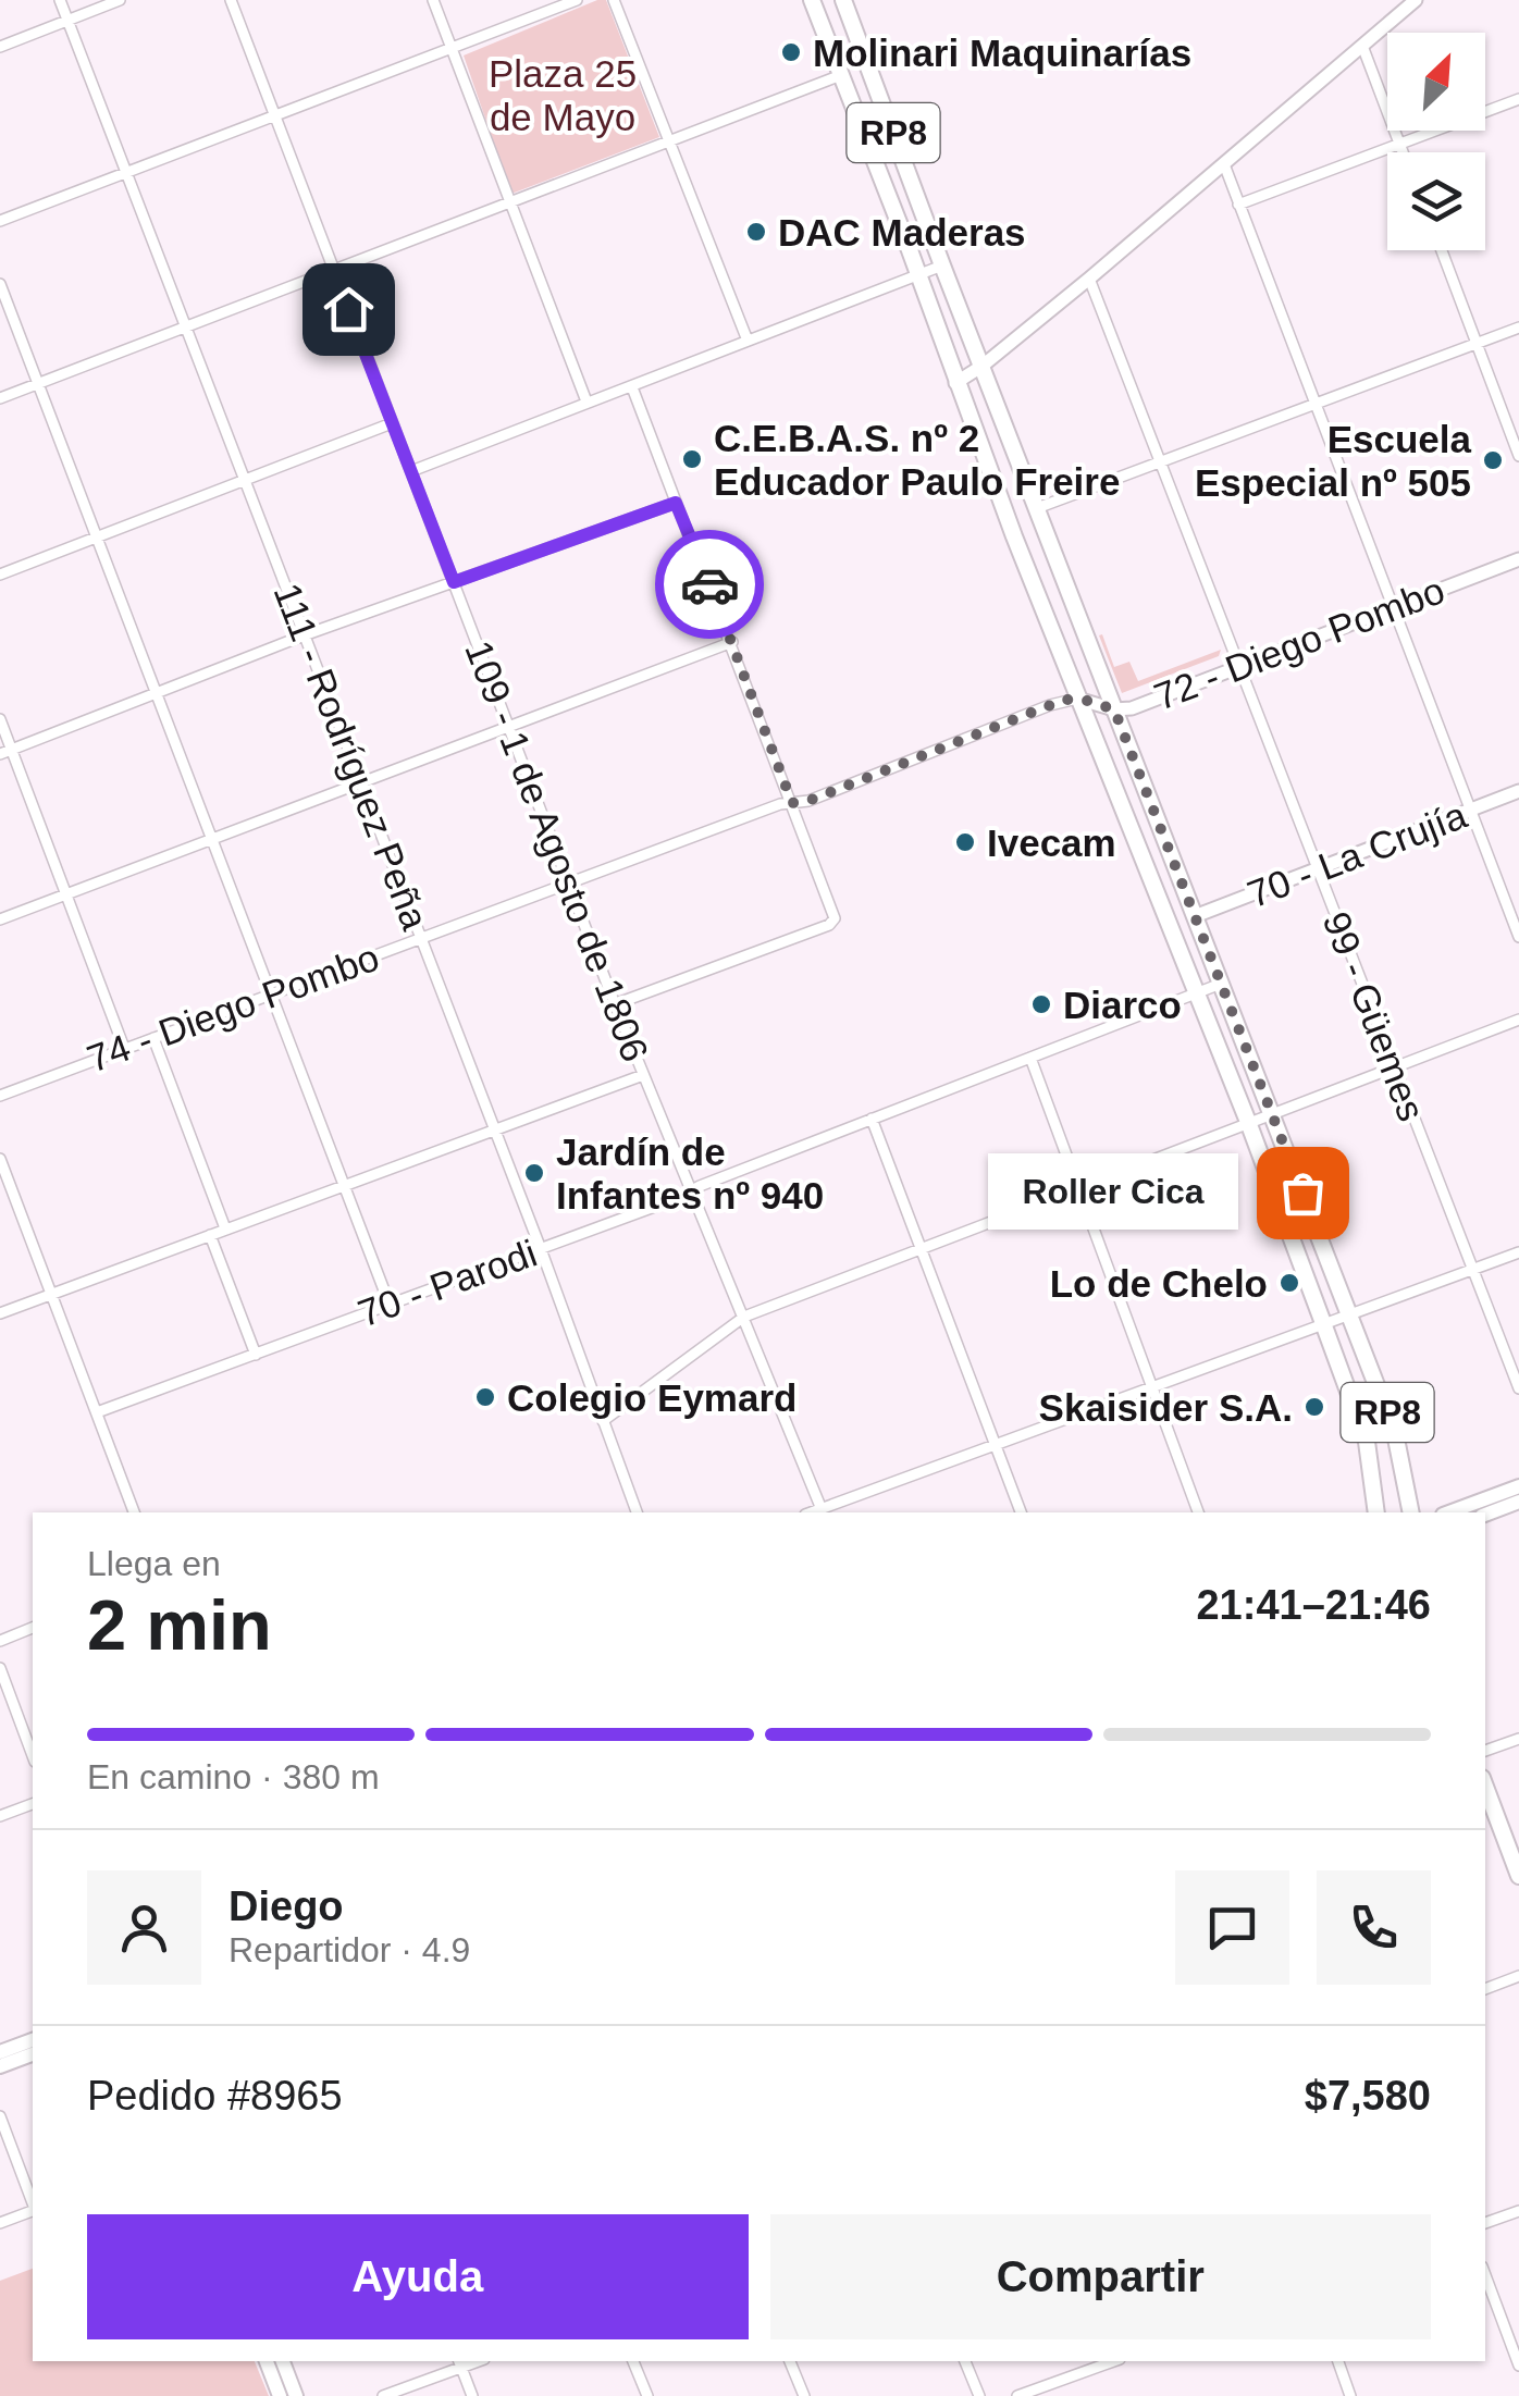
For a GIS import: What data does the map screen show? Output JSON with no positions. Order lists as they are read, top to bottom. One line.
{"streets":{"main road":["RP8"],"street":["72 - Diego Pombo","111 - Rodríguez Peña","109 - 1 de Agosto de 1806","70 - La Crujía","74 - Diego Pombo","99 - Güemes","70 - Parodi"]},"crossings":[["RP8","72 - Diego Pombo"],["RP8","70 - La Crujía"],["RP8","74 - Diego Pombo"],["RP8","70 - Parodi"],["72 - Diego Pombo","74 - Diego Pombo"],["72 - Diego Pombo","99 - Güemes"],["111 - Rodríguez Peña","74 - Diego Pombo"],["111 - Rodríguez Peña","70 - Parodi"],["109 - 1 de Agosto de 1806","74 - Diego Pombo"],["109 - 1 de Agosto de 1806","70 - Parodi"],["70 - La Crujía","99 - Güemes"]],"parks":["Plaza 25 de Mayo"],"places":["Molinari Maquinarías","DAC Maderas","C.E.B.A.S. nº 2 Educador Paulo Freire","Escuela Especial nº 505","Ivecam","Diarco","Jardín de Infantes nº 940","Roller Cica","Lo de Chelo","Colegio Eymard","Skaisider S.A."],"north":"top right","page":{"bubble":"Roller Cica","heading":["2 min","Llega en","21:41–21:46"],"panel":["Diego","Repartidor · 4.9","Pedido #8965","$7,580"],"bar":"En camino · 380 m","buttons":["Ayuda","Compartir"]}}
